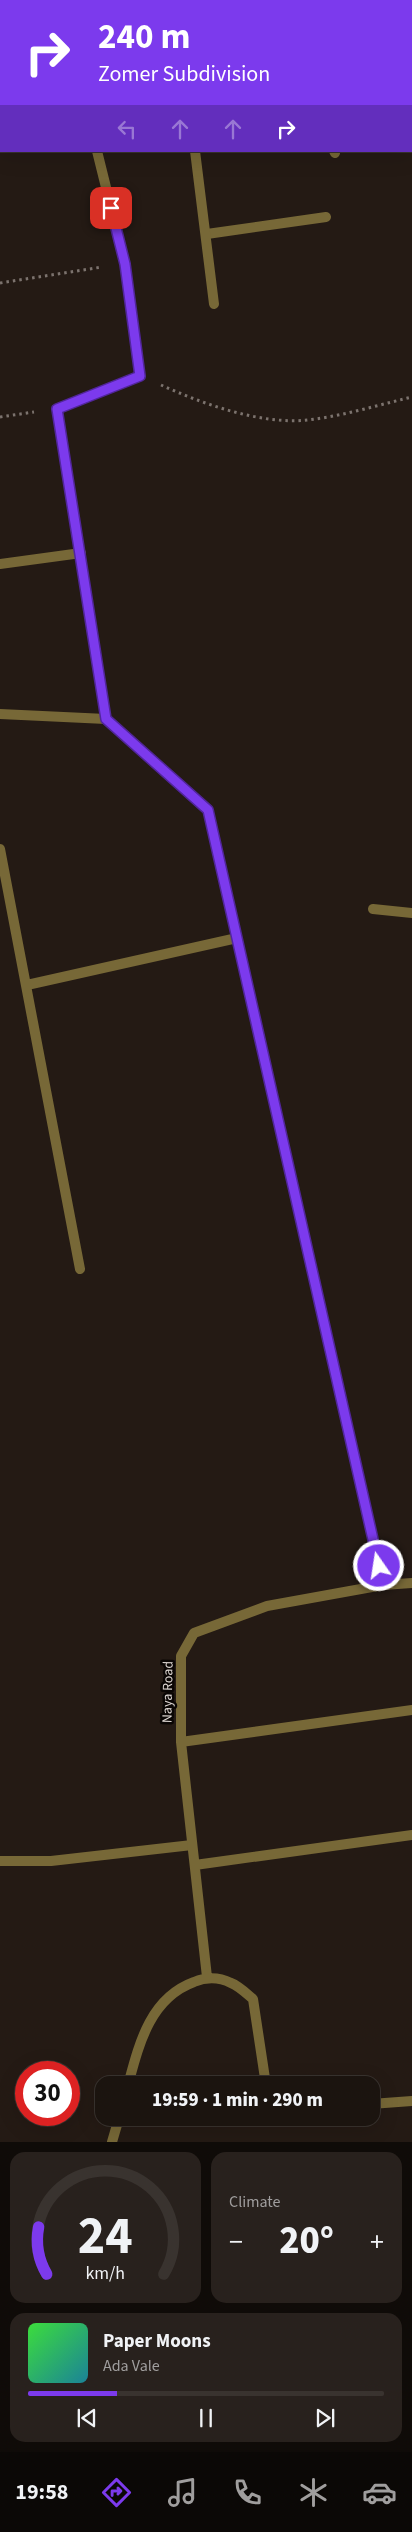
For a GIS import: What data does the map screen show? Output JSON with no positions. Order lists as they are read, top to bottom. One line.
{"streets":{"street":["Naya Road"]},"page":{"turn":["240 m","Zomer Subdivision"],"limit":"30","trip":"19:59 · 1 min · 290 m","tile":"Climate","heat":["−","20°","+"],"song":["Paper Moons","Ada Vale"],"tabs":"19:58","gauge":["24","km/h"]}}
